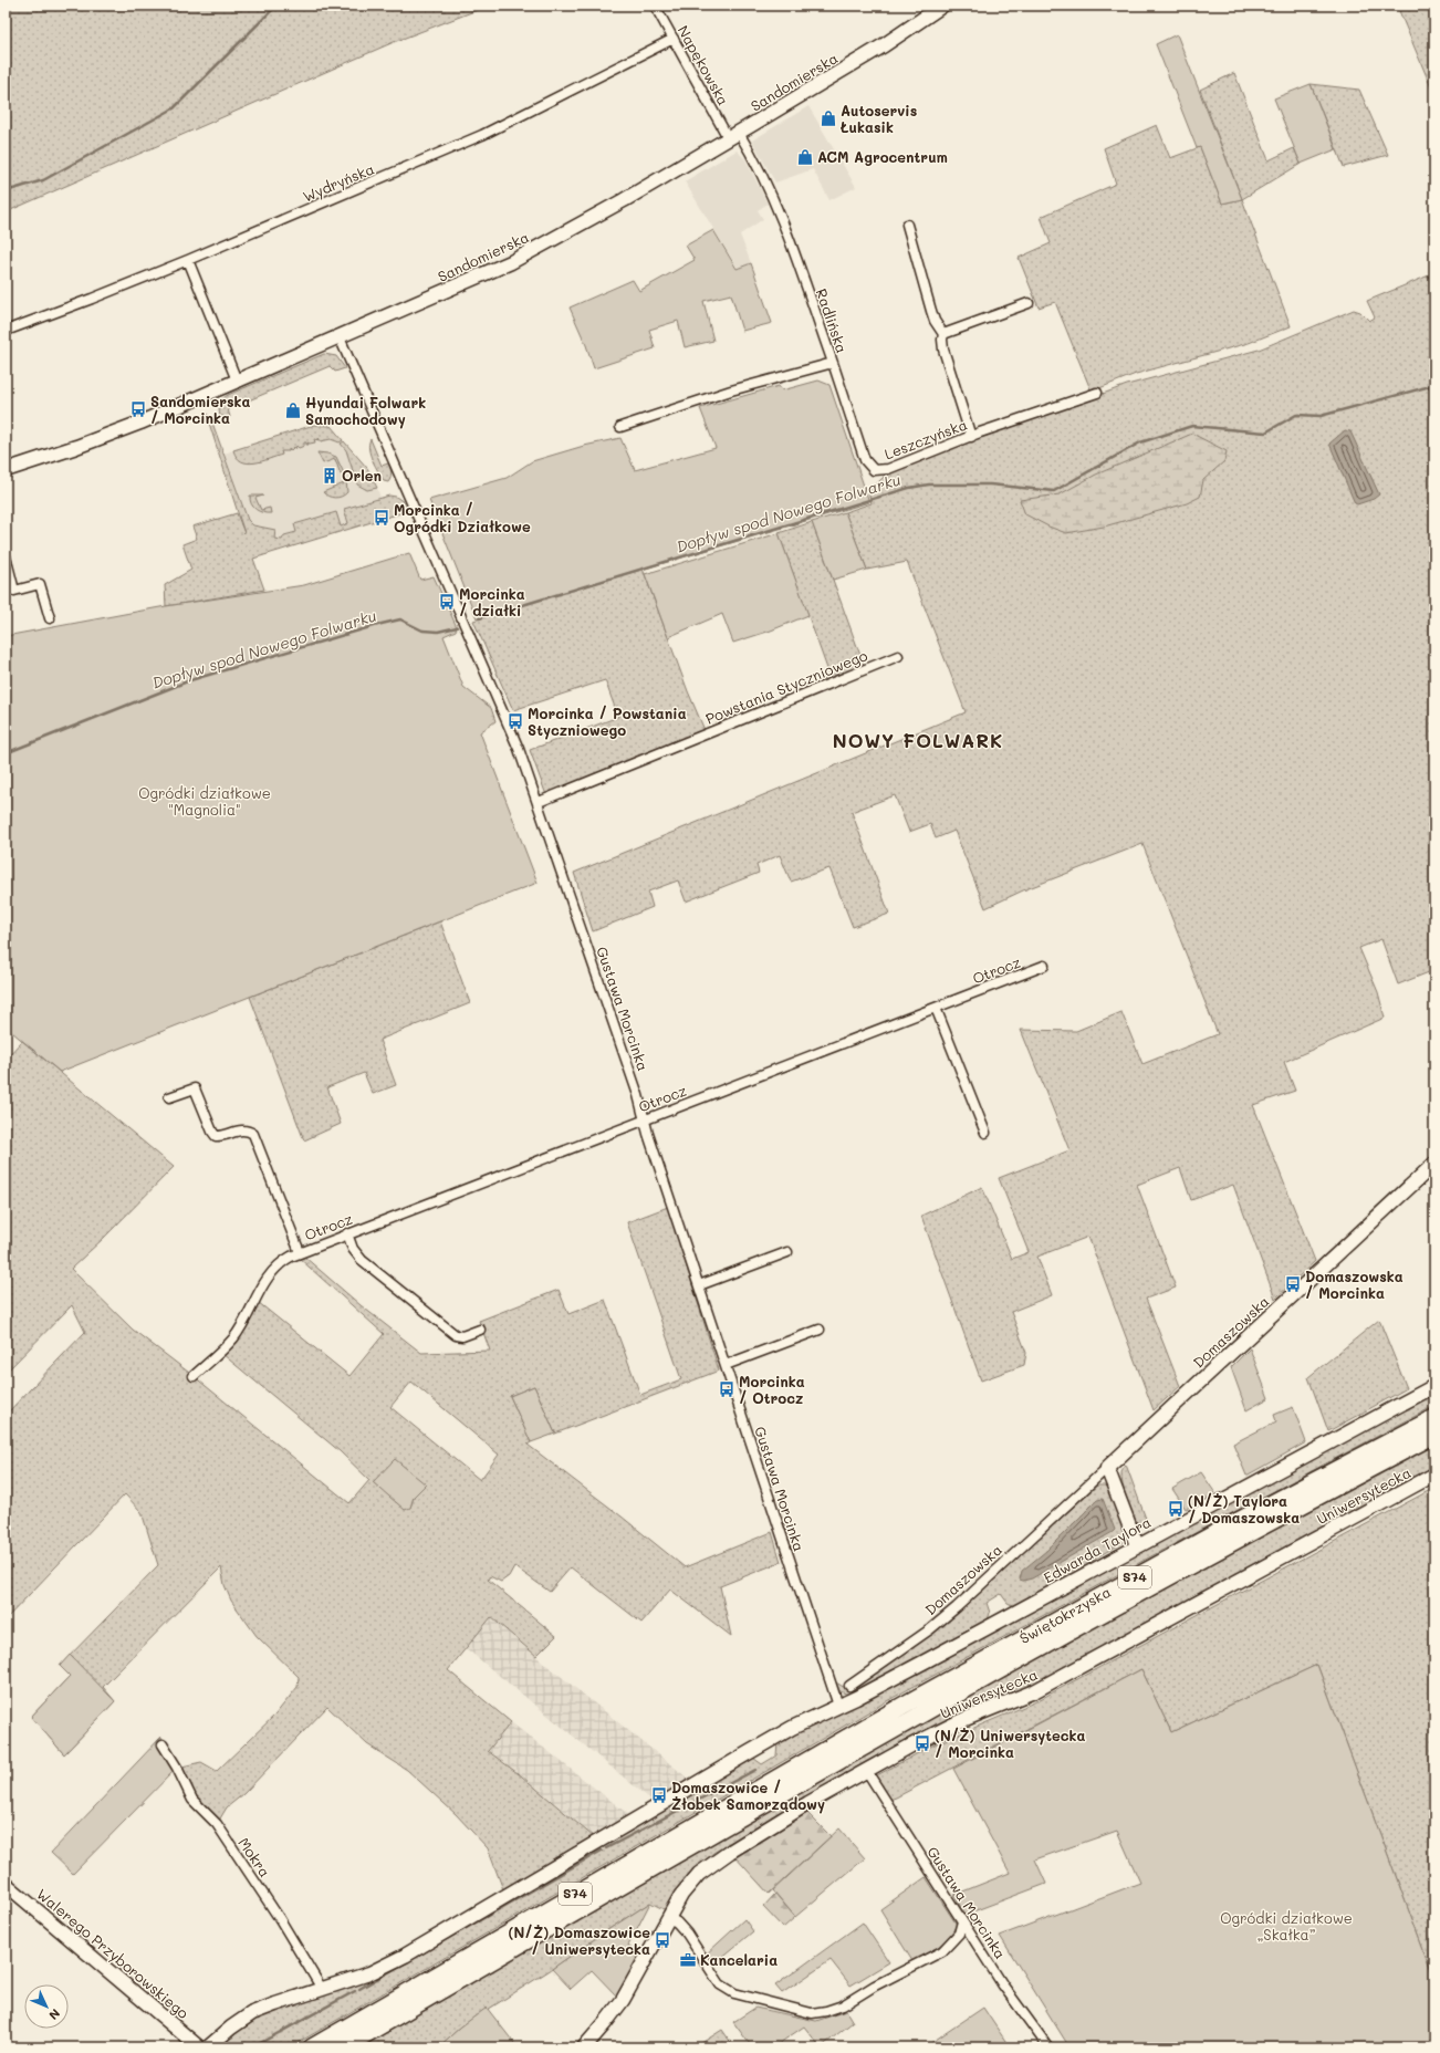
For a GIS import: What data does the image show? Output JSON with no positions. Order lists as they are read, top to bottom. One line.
{"streets":{"highway":["S74","Świętokrzyska"],"street":["Napękowska","Sandomierska","Wydryńska","Radlińska","Leszczyńska","Powstania Styczniowego","Otrocz","Gustawa Morcinka","Domaszowska","Uniwersytecka","Edwarda Taylora","Mokra","Walerego Przyborowskiego"]},"crossings":[["Napękowska","Sandomierska"],["Napękowska","Wydryńska"],["Napękowska","Radlińska"],["Sandomierska","Radlińska"],["Sandomierska","Gustawa Morcinka"],["Radlińska","Leszczyńska"],["Powstania Styczniowego","Gustawa Morcinka"],["Otrocz","Gustawa Morcinka"],["Gustawa Morcinka","Uniwersytecka"],["Gustawa Morcinka","Edwarda Taylora"],["Edwarda Taylora","Mokra"],["S74","Świętokrzyska"]],"districts":["NOWY FOLWARK"],"water":["Dopływ spod Nowego Folwarku"],"parks":["Ogródki działkowe \"Magnolia\"","Ogródki działkowe „Skałka”"],"places":{"shop":["Autoservis Łukasik","ACM Agrocentrum","Hyundai Folwark Samochodowy"],"bus stop":["Sandomierska / Morcinka","Morcinka / Ogródki Działkowe","Morcinka / działki","Morcinka / Powstania Styczniowego","Domaszowska / Morcinka","Morcinka / Otrocz","(N/Ż) Taylora / Domaszowska","(N/Ż) Uniwersytecka / Morcinka","Domaszowice / Żłobek Samorządowy","(N/Ż) Domaszowice / Uniwersytecka"],"building":["Orlen"],"office":["Kancelaria"]},"north":"bottom right"}
